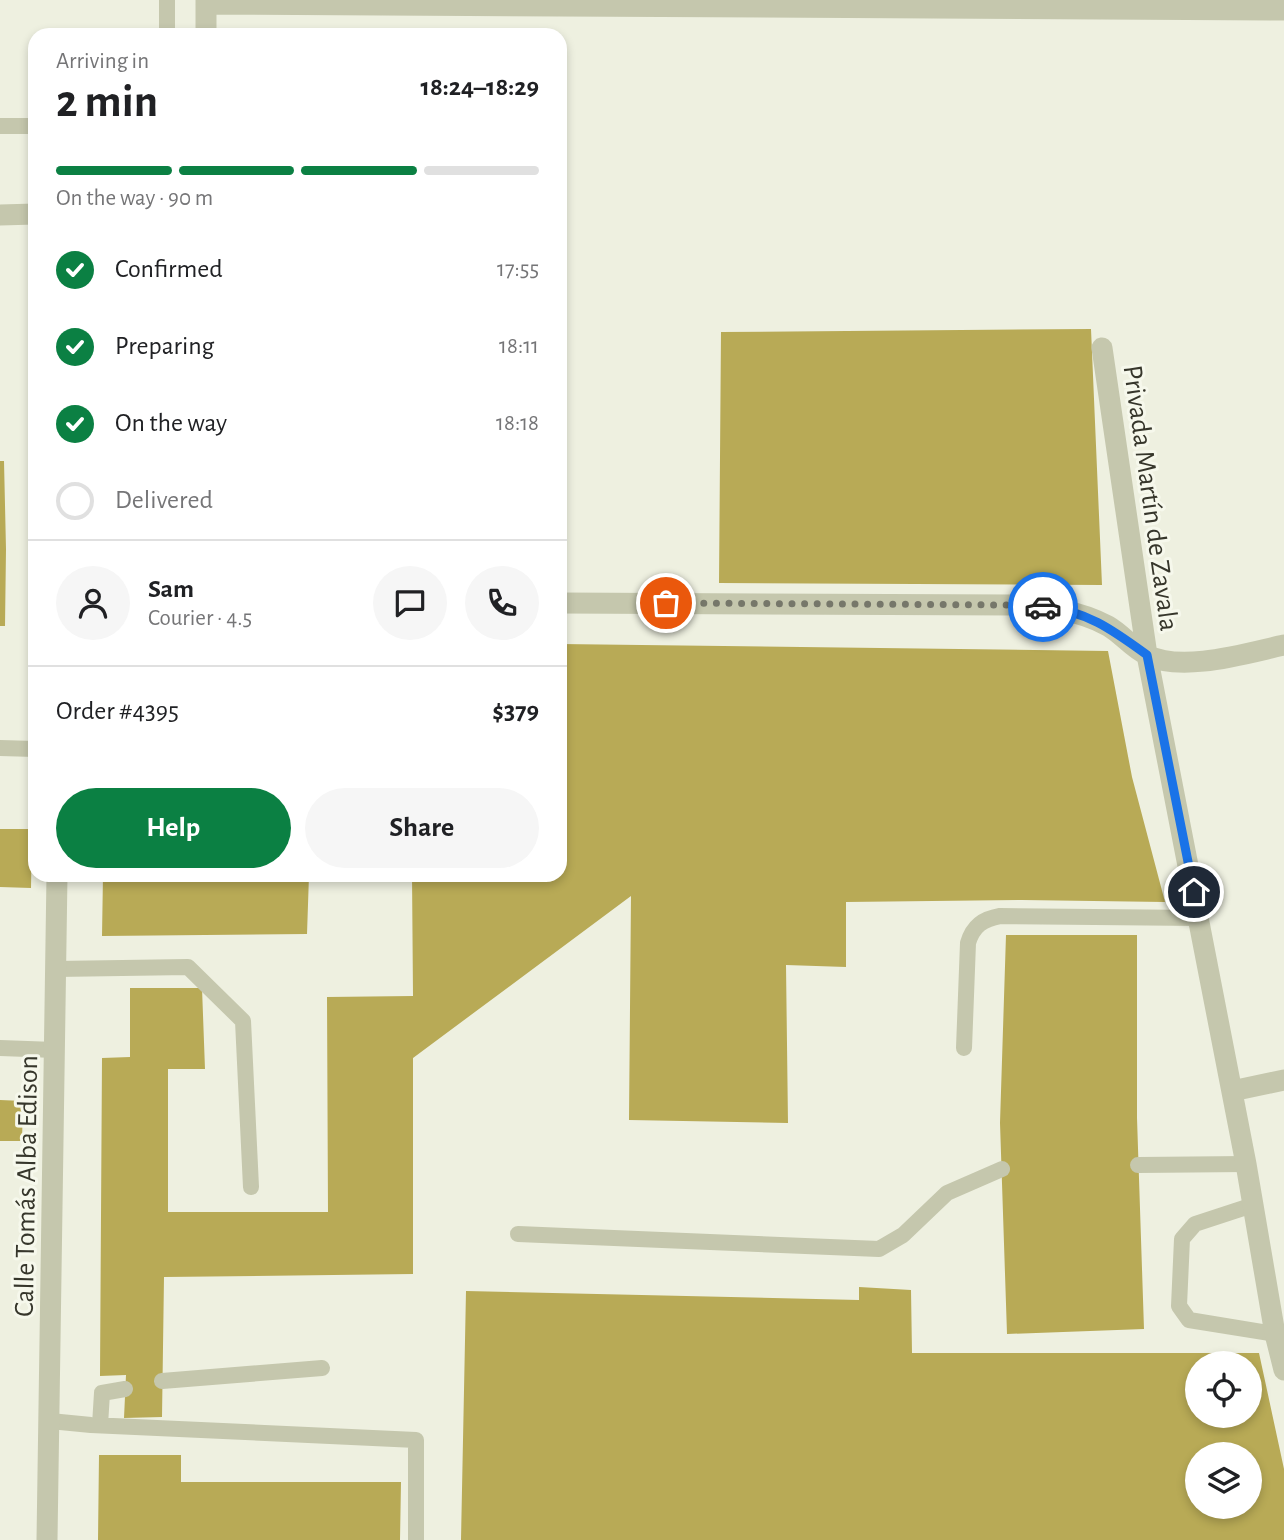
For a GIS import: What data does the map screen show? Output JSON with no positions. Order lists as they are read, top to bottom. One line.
{"streets":{"street":["Privada Martín de Zavala","Calle Tomás Alba Edison"]},"page":{"heading":["2 min","Arriving in","18:24–18:29"],"panel":["Sam","Courier · 4.5","Order #4395","$379"],"bar":"On the way · 90 m","list":[["Confirmed","17:55"],["Preparing","18:11"],["On the way","18:18"],"Delivered"],"buttons":["Help","Share"]}}
